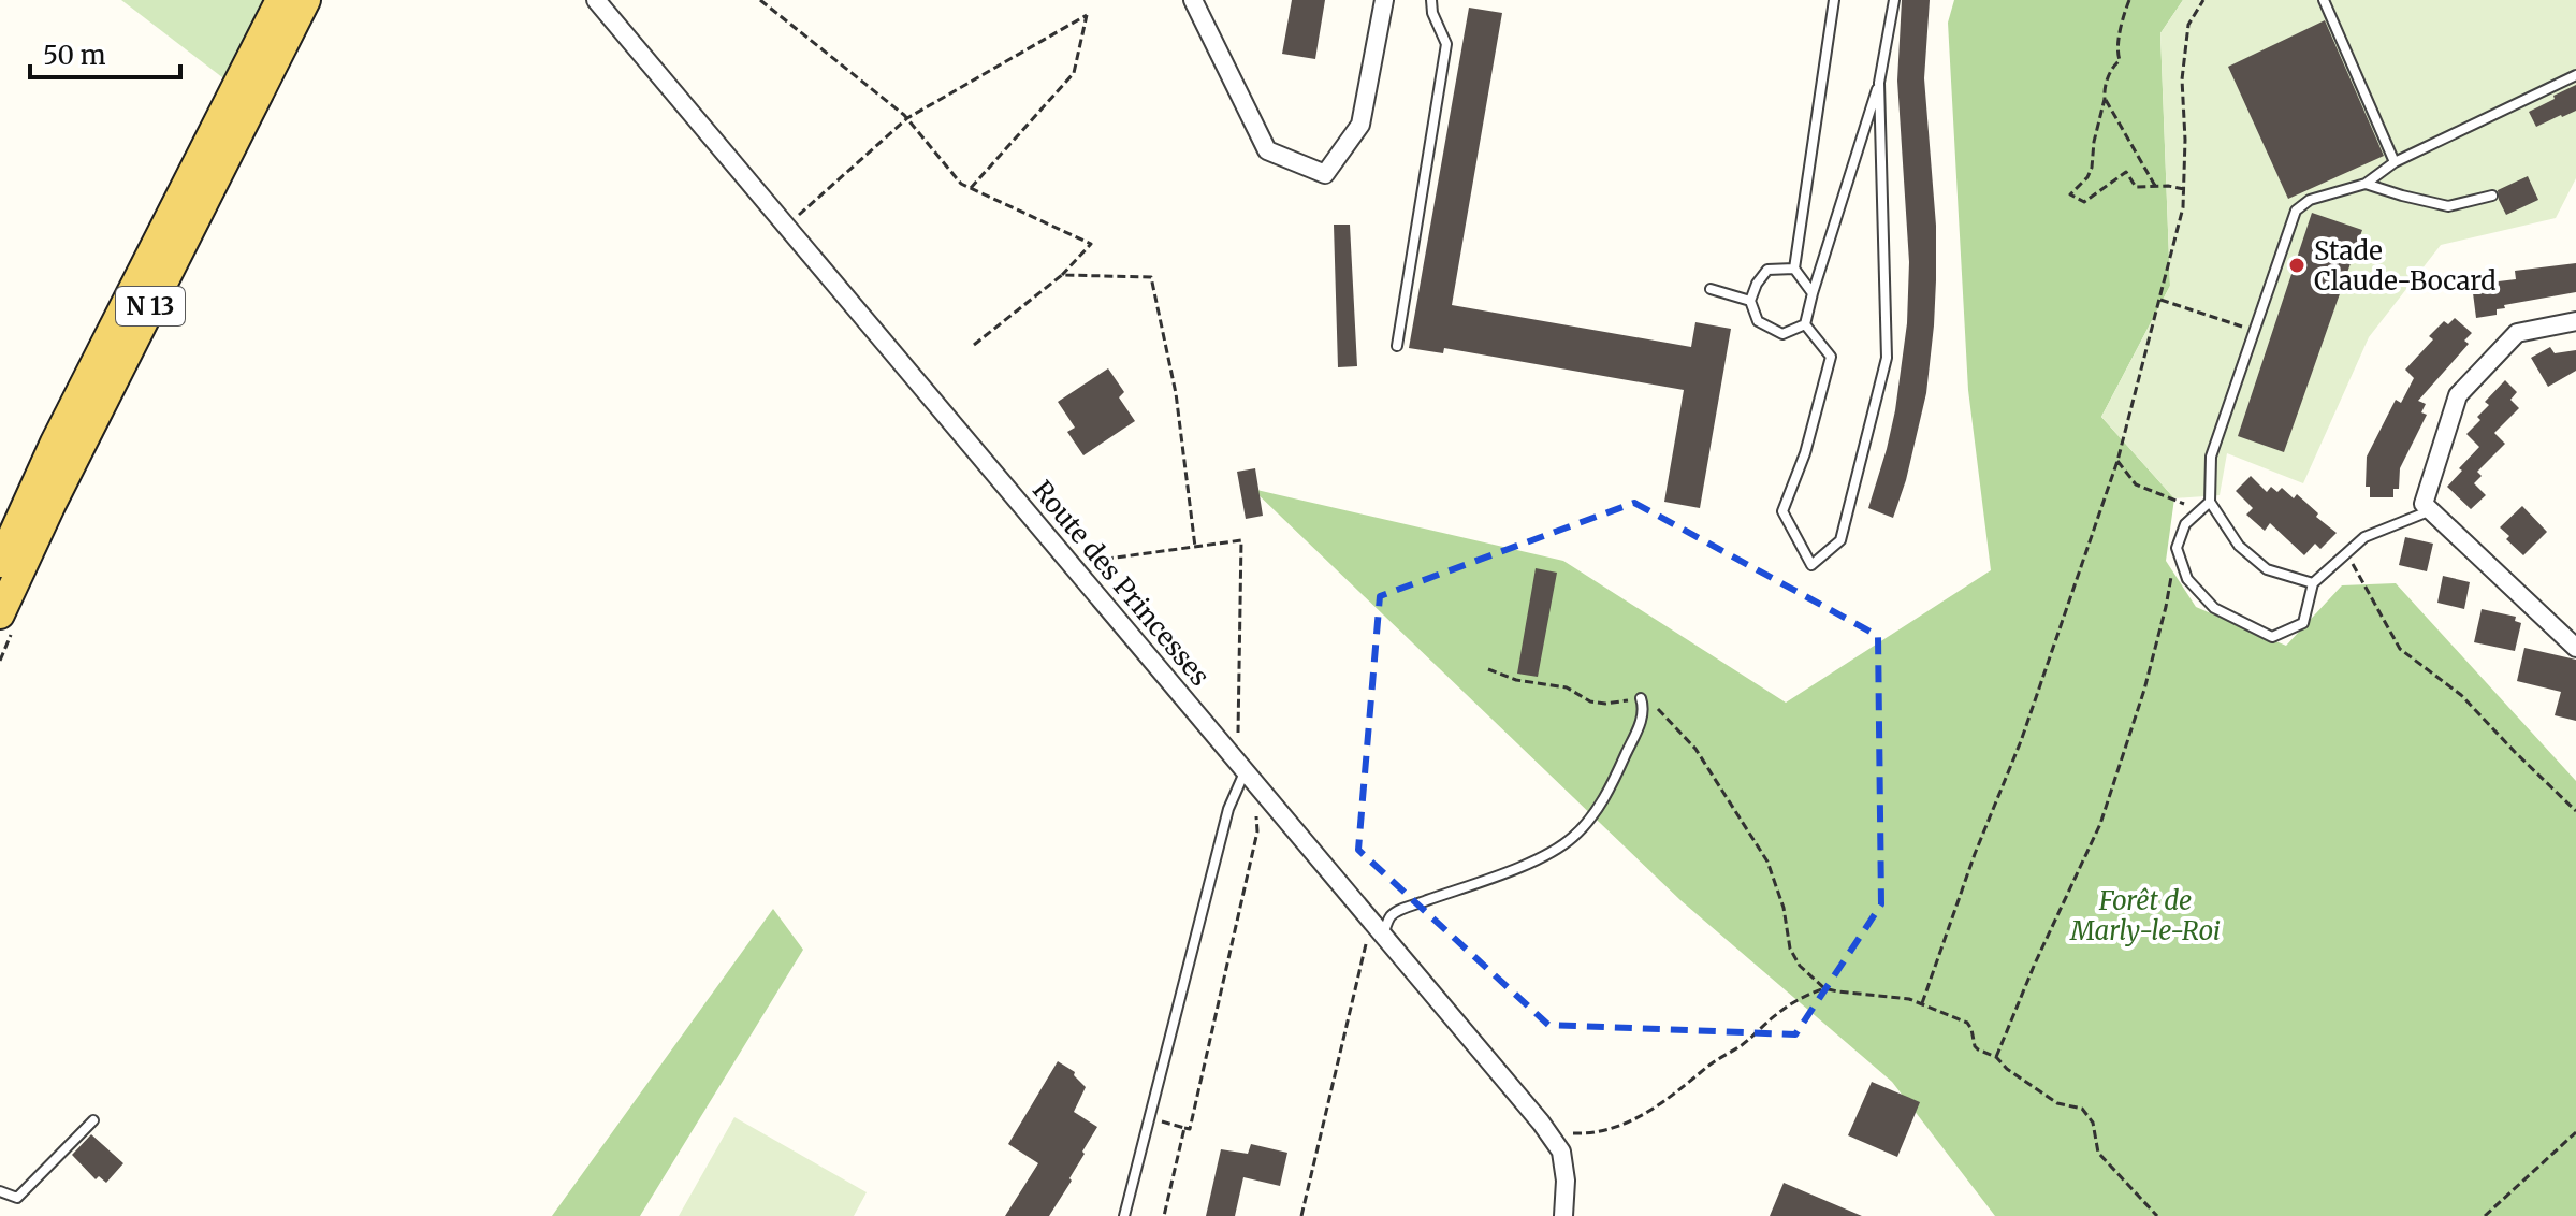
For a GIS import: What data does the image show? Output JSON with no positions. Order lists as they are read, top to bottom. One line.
{"streets":{"main road":["N 13"],"street":["Route des Princesses"]},"parks":["Forêt de Marly-le-Roi"],"places":["Stade Claude-Bocard"],"scale_bar":"50 m"}
